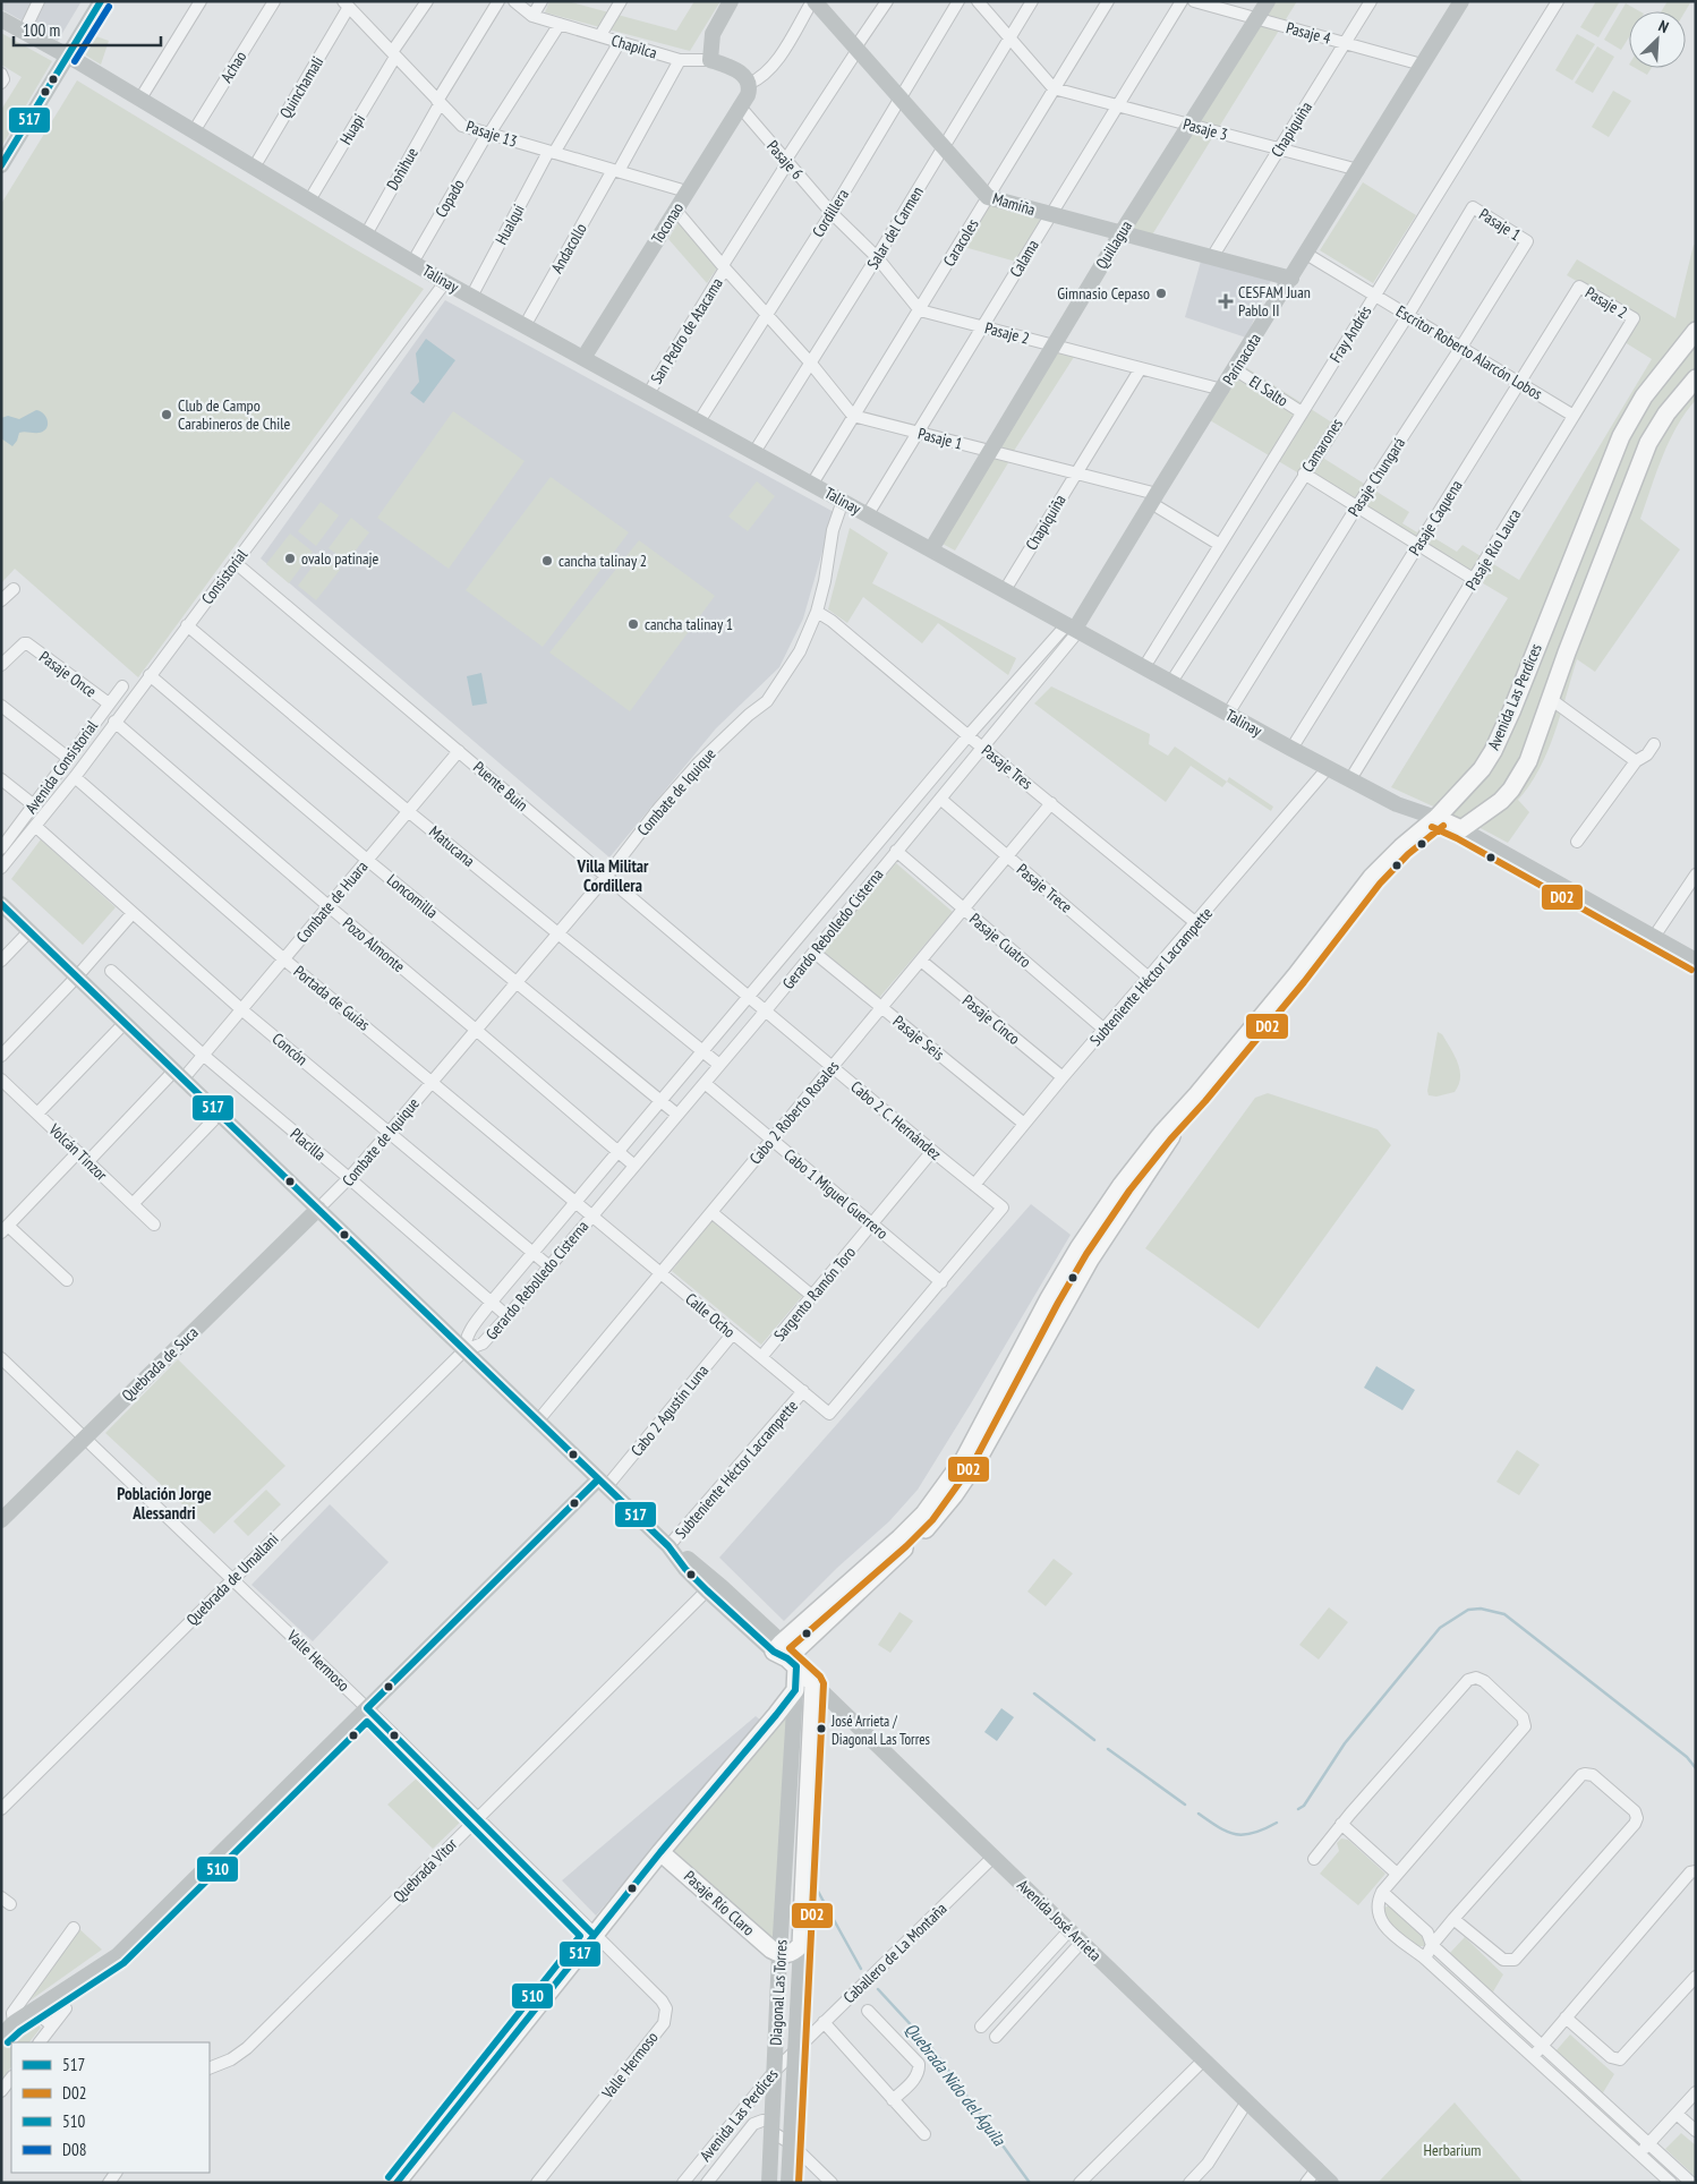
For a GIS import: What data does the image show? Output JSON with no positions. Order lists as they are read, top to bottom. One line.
{"streets":{"main road":["Talinay","Avenida Las Perdices","Pasaje Río Claro","Avenida José Arrieta","Diagonal Las Torres"],"street":["Pasaje 4","Chapilca","Achao","Quinchamali","Huapi","Pasaje 3","Chapiquiña","Pasaje 13","Pasaje 6","Doñihue","Copado","Mamiña","Cordillera","Toconao","Hualqui","Pasaje 1","Salar del Carmen","Caracoles","Quillagua","Andacollo","Calama","Pasaje 2","San Pedro de Atacama","Fray Andrés","Escritor Roberto Alarcón Lobos","Parinacota","El Salto","Camarones","Pasaje Chungará","Pasaje Caquena","Pasaje Río Lauca","Consistorial","Pasaje Once","Avenida Consistorial","Pasaje Tres","Puente Buin","Combate de Iquique","Matucana","Pasaje Trece","Loncomilla","Combate de Huara","Gerardo Rebolledo Cisterna","Pasaje Cuatro","Pozo Almonte","Subteniente Héctor Lacrampette","Portada de Guías","Pasaje Cinco","Pasaje Seis","Concón","Cabo 2 Roberto Rosales","Cabo 2 C. Hernández","Placilla","Volcán Tinzor","Cabo 1 Miguel Guerrero","Sargento Ramón Toro","Calle Ocho","Quebrada de Suca","Cabo 2 Agustín Luna","Quebrada de Umallani","Valle Hermoso","Quebrada Vitor","Caballero de La Montaña"]},"crossings":[["Pasaje 4","Chapiquiña"],["Pasaje 4","Quillagua"],["Pasaje 4","Parinacota"],["Chapilca","Copado"],["Chapilca","Toconao"],["Chapilca","Hualqui"],["Chapilca","Andacollo"],["Achao","Talinay"],["Quinchamali","Pasaje 13"],["Quinchamali","Talinay"],["Huapi","Pasaje 13"],["Huapi","Talinay"],["Pasaje 3","Chapiquiña"],["Pasaje 3","Caracoles"],["Pasaje 3","Quillagua"],["Pasaje 3","Calama"],["Pasaje 3","Parinacota"],["Chapiquiña","Mamiña"],["Chapiquiña","Pasaje 1"],["Chapiquiña","Talinay"],["Chapiquiña","Pasaje 2"],["Pasaje 13","Doñihue"],["Pasaje 13","Copado"],["Pasaje 13","Toconao"],["Pasaje 13","Hualqui"],["Pasaje 13","Andacollo"],["Pasaje 6","Cordillera"],["Pasaje 6","Toconao"],["Pasaje 6","San Pedro de Atacama"],["Doñihue","Talinay"],["Copado","Talinay"],["Mamiña","Cordillera"],["Mamiña","Toconao"],["Mamiña","Salar del Carmen"],["Mamiña","Caracoles"],["Mamiña","Quillagua"],["Mamiña","Calama"],["Mamiña","San Pedro de Atacama"],["Mamiña","Parinacota"],["Cordillera","Talinay"],["Toconao","Talinay"],["Hualqui","Talinay"],["Pasaje 1","Caracoles"],["Pasaje 1","Quillagua"],["Pasaje 1","Calama"],["Pasaje 1","Fray Andrés"],["Pasaje 1","Parinacota"],["Pasaje 1","Camarones"],["Pasaje 1","Pasaje Chungará"],["Salar del Carmen","Talinay"],["Caracoles","Talinay"],["Caracoles","Pasaje 2"],["Quillagua","Talinay"],["Quillagua","Pasaje 2"],["Andacollo","Talinay"],["Calama","Talinay"],["Calama","Pasaje 2"],["Talinay","San Pedro de Atacama"],["Talinay","Fray Andrés"],["Talinay","Parinacota"],["Talinay","Camarones"],["Talinay","Pasaje Chungará"],["Talinay","Pasaje Caquena"],["Talinay","Pasaje Río Lauca"],["Talinay","Consistorial"],["Talinay","Avenida Las Perdices"],["Talinay","Combate de Iquique"],["Talinay","Gerardo Rebolledo Cisterna"],["Talinay","Subteniente Héctor Lacrampette"],["Pasaje 2","Parinacota"],["Pasaje 2","Pasaje Caquena"],["Pasaje 2","Pasaje Río Lauca"],["Fray Andrés","Escritor Roberto Alarcón Lobos"],["Fray Andrés","El Salto"],["Escritor Roberto Alarcón Lobos","Parinacota"],["Escritor Roberto Alarcón Lobos","Camarones"],["Escritor Roberto Alarcón Lobos","Pasaje Chungará"],["Escritor Roberto Alarcón Lobos","Pasaje Caquena"],["Escritor Roberto Alarcón Lobos","Pasaje Río Lauca"],["Parinacota","El Salto"],["Parinacota","Gerardo Rebolledo Cisterna"],["Consistorial","Puente Buin"],["Consistorial","Matucana"],["Consistorial","Loncomilla"],["Consistorial","Pozo Almonte"],["Consistorial","Portada de Guías"],["Consistorial","Concón"],["Pasaje Once","Avenida Consistorial"],["Avenida Las Perdices","Avenida José Arrieta"],["Avenida Las Perdices","Caballero de La Montaña"],["Avenida Las Perdices","Diagonal Las Torres"],["Pasaje Tres","Combate de Iquique"],["Pasaje Tres","Gerardo Rebolledo Cisterna"],["Pasaje Tres","Subteniente Héctor Lacrampette"],["Pasaje Tres","Cabo 2 Roberto Rosales"],["Puente Buin","Combate de Iquique"],["Puente Buin","Combate de Huara"],["Puente Buin","Gerardo Rebolledo Cisterna"],["Puente Buin","Cabo 2 C. Hernández"],["Combate de Iquique","Matucana"],["Combate de Iquique","Loncomilla"],["Combate de Iquique","Pozo Almonte"],["Combate de Iquique","Portada de Guías"],["Combate de Iquique","Concón"],["Combate de Iquique","Placilla"],["Combate de Iquique","Quebrada de Suca"],["Combate de Iquique","Avenida José Arrieta"],["Matucana","Combate de Huara"],["Matucana","Gerardo Rebolledo Cisterna"],["Pasaje Trece","Gerardo Rebolledo Cisterna"],["Pasaje Trece","Subteniente Héctor Lacrampette"],["Pasaje Trece","Cabo 2 Roberto Rosales"],["Loncomilla","Combate de Huara"],["Loncomilla","Gerardo Rebolledo Cisterna"],["Combate de Huara","Pozo Almonte"],["Combate de Huara","Portada de Guías"],["Combate de Huara","Concón"],["Combate de Huara","Placilla"],["Combate de Huara","Volcán Tinzor"],["Combate de Huara","Avenida José Arrieta"],["Gerardo Rebolledo Cisterna","Pasaje Cuatro"],["Gerardo Rebolledo Cisterna","Pozo Almonte"],["Gerardo Rebolledo Cisterna","Portada de Guías"],["Gerardo Rebolledo Cisterna","Pasaje Seis"],["Gerardo Rebolledo Cisterna","Concón"],["Gerardo Rebolledo Cisterna","Cabo 2 C. Hernández"],["Gerardo Rebolledo Cisterna","Placilla"],["Gerardo Rebolledo Cisterna","Cabo 1 Miguel Guerrero"],["Gerardo Rebolledo Cisterna","Calle Ocho"],["Gerardo Rebolledo Cisterna","Quebrada de Umallani"],["Gerardo Rebolledo Cisterna","Avenida José Arrieta"],["Pasaje Cuatro","Subteniente Héctor Lacrampette"],["Pasaje Cuatro","Cabo 2 Roberto Rosales"],["Subteniente Héctor Lacrampette","Pasaje Cinco"],["Subteniente Héctor Lacrampette","Pasaje Seis"],["Subteniente Héctor Lacrampette","Cabo 2 C. Hernández"],["Subteniente Héctor Lacrampette","Calle Ocho"],["Subteniente Héctor Lacrampette","Avenida José Arrieta"],["Portada de Guías","Calle Ocho"],["Pasaje Cinco","Cabo 2 Roberto Rosales"],["Pasaje Seis","Cabo 2 Roberto Rosales"],["Cabo 2 Roberto Rosales","Cabo 2 C. Hernández"],["Cabo 2 Roberto Rosales","Cabo 1 Miguel Guerrero"],["Cabo 2 Roberto Rosales","Calle Ocho"],["Cabo 2 Roberto Rosales","Avenida José Arrieta"],["Cabo 2 C. Hernández","Cabo 1 Miguel Guerrero"],["Cabo 2 C. Hernández","Sargento Ramón Toro"],["Cabo 2 C. Hernández","Calle Ocho"],["Cabo 1 Miguel Guerrero","Sargento Ramón Toro"],["Cabo 1 Miguel Guerrero","Calle Ocho"],["Sargento Ramón Toro","Calle Ocho"],["Calle Ocho","Cabo 2 Agustín Luna"],["Quebrada de Suca","Valle Hermoso"],["Quebrada de Suca","Avenida José Arrieta"],["Cabo 2 Agustín Luna","Avenida José Arrieta"],["Quebrada de Umallani","Valle Hermoso"],["Quebrada de Umallani","Avenida José Arrieta"],["Valle Hermoso","Quebrada Vitor"],["Quebrada Vitor","Avenida José Arrieta"],["Pasaje Río Claro","Diagonal Las Torres"],["Avenida José Arrieta","Caballero de La Montaña"],["Avenida José Arrieta","Diagonal Las Torres"],["Caballero de La Montaña","Diagonal Las Torres"]],"districts":["Villa Militar Cordillera","Población Jorge Alessandri"],"water":["Quebrada Nido del Águila"],"parks":["Herbarium"],"places":{"other":["Gimnasio Cepaso","Club de Campo Carabineros de Chile","ovalo patinaje","cancha talinay 2","cancha talinay 1","José Arrieta / Diagonal Las Torres"],"health":["CESFAM Juan Pablo II"]},"lines":["transit line 517","transit line D08","transit line D02","transit line 510"],"legend":["517","D02","510","D08"],"scale_bar":"100 m","north":"top right"}
